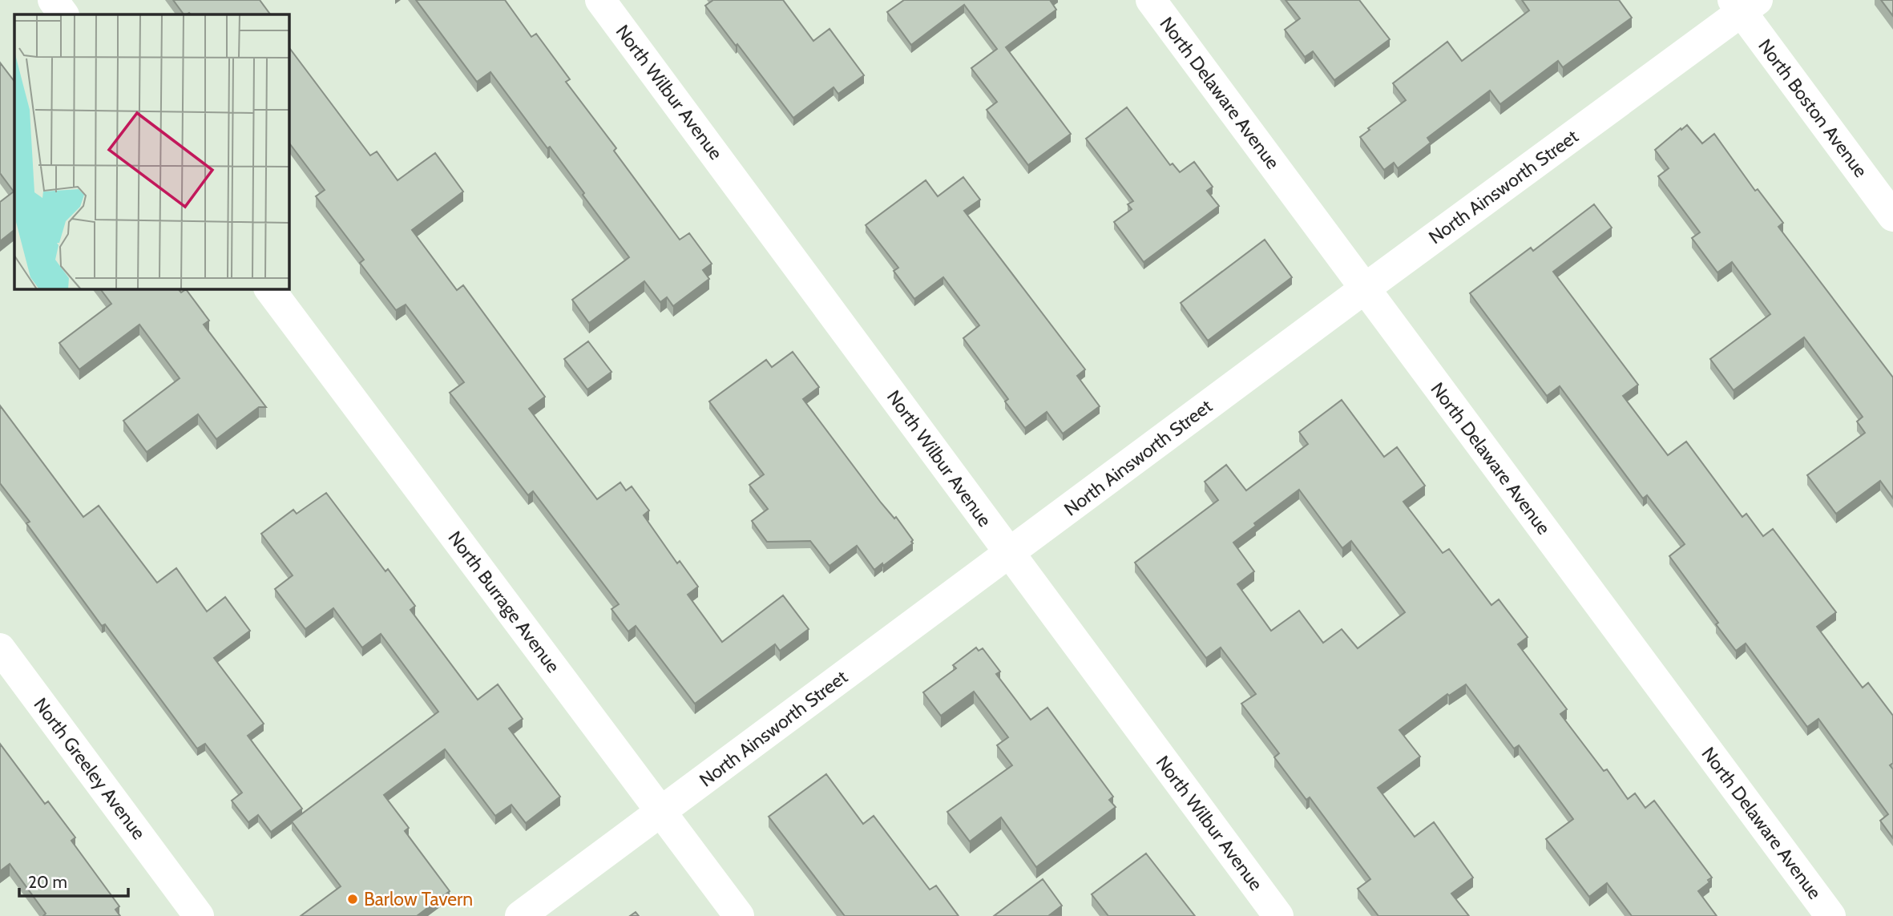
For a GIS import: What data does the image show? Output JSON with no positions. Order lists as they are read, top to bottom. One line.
{"streets":{"street":["North Wilbur Avenue","North Delaware Avenue","North Boston Avenue","North Ainsworth Street","North Burrage Avenue","North Greeley Avenue"]},"crossings":[["North Wilbur Avenue","North Ainsworth Street"],["North Delaware Avenue","North Ainsworth Street"],["North Boston Avenue","North Ainsworth Street"],["North Ainsworth Street","North Burrage Avenue"]],"places":["Barlow Tavern"],"scale_bar":"20 m"}
